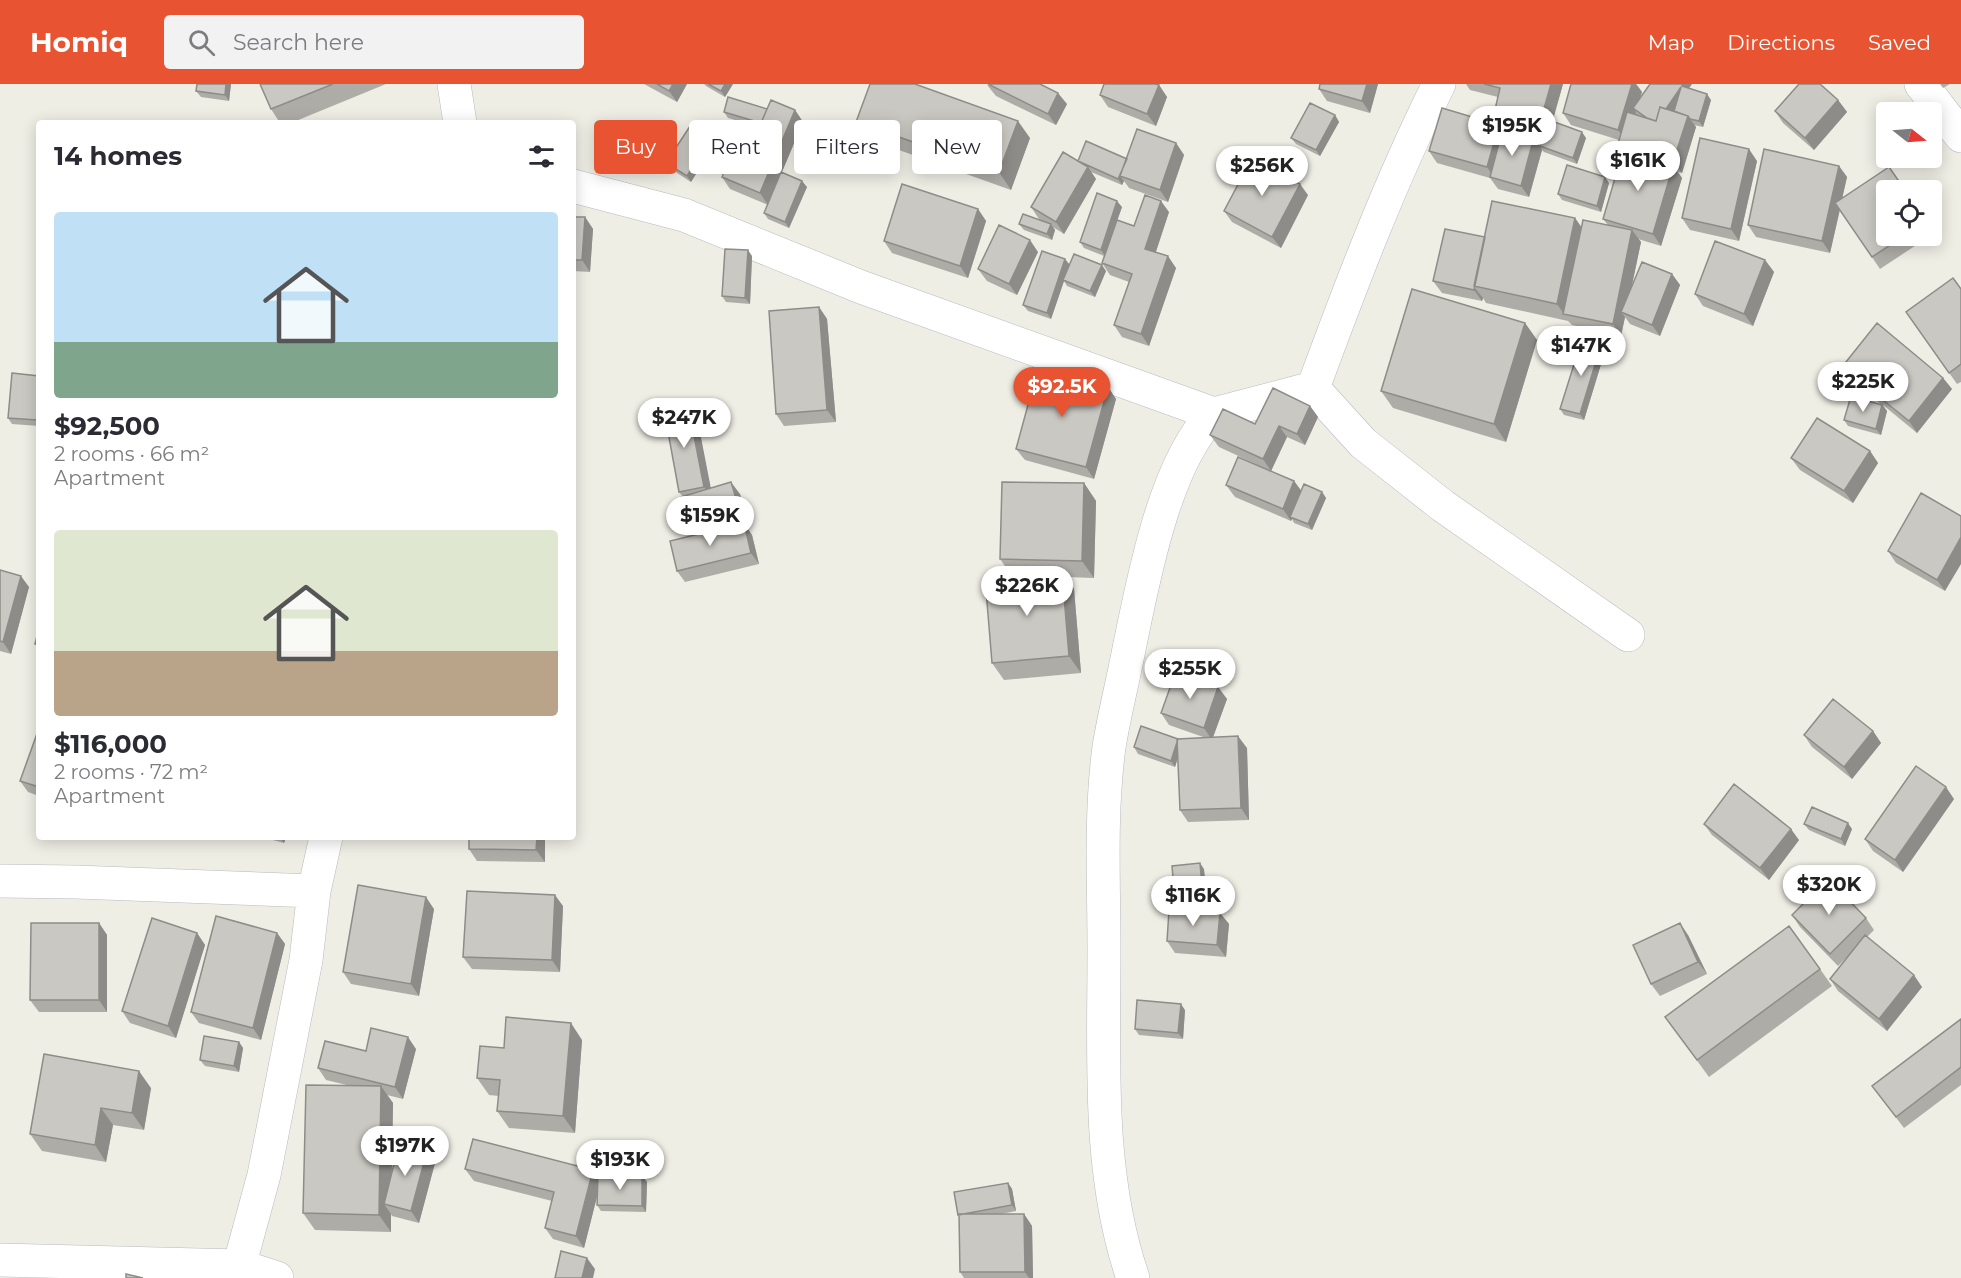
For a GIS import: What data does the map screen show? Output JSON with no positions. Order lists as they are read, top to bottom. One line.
{"north":"right","page":{"header":"Homiq","search":"Search here","nav":["Map","Directions","Saved"],"price":["$195K","$161K","$256K","$147K","$225K","$92.5K","$247K","$159K","$226K","$255K","$320K","$116K","$197K","$193K"],"chip":["Buy","Rent","Filters","New"],"heading":"14 homes","list":[{"name":"$92,500","note":"2 rooms · 66 m² · Apartment"},{"name":"$116,000","note":"2 rooms · 72 m² · Apartment"}]}}
